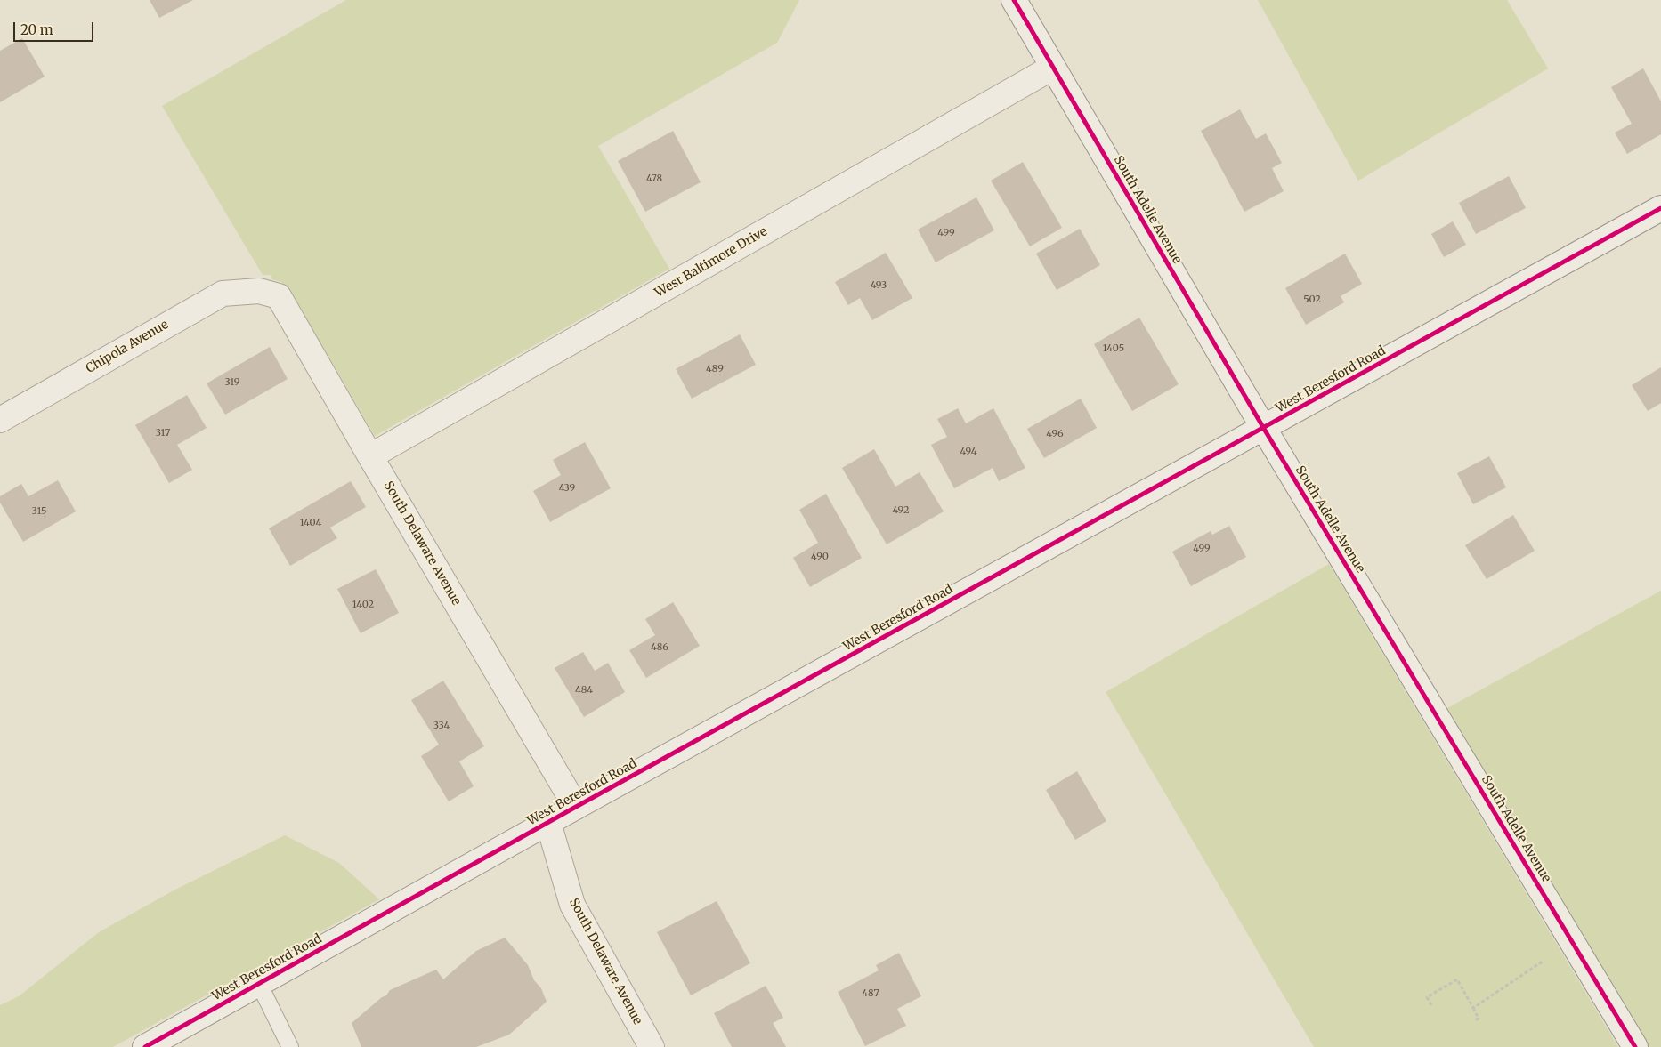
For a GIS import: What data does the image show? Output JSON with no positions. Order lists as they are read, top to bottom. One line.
{"streets":{"street":["South Adelle Avenue","West Baltimore Drive","Chipola Avenue","West Beresford Road","South Delaware Avenue"]},"crossings":[["South Adelle Avenue","West Baltimore Drive"],["South Adelle Avenue","West Beresford Road"],["West Baltimore Drive","South Delaware Avenue"],["Chipola Avenue","South Delaware Avenue"],["West Beresford Road","South Delaware Avenue"]],"house_numbers":["478","499","493","502","1405","489","319","317","496","494","439","492","315","1404","499","490","1402","486","484","334","487"],"scale_bar":"20 m"}
